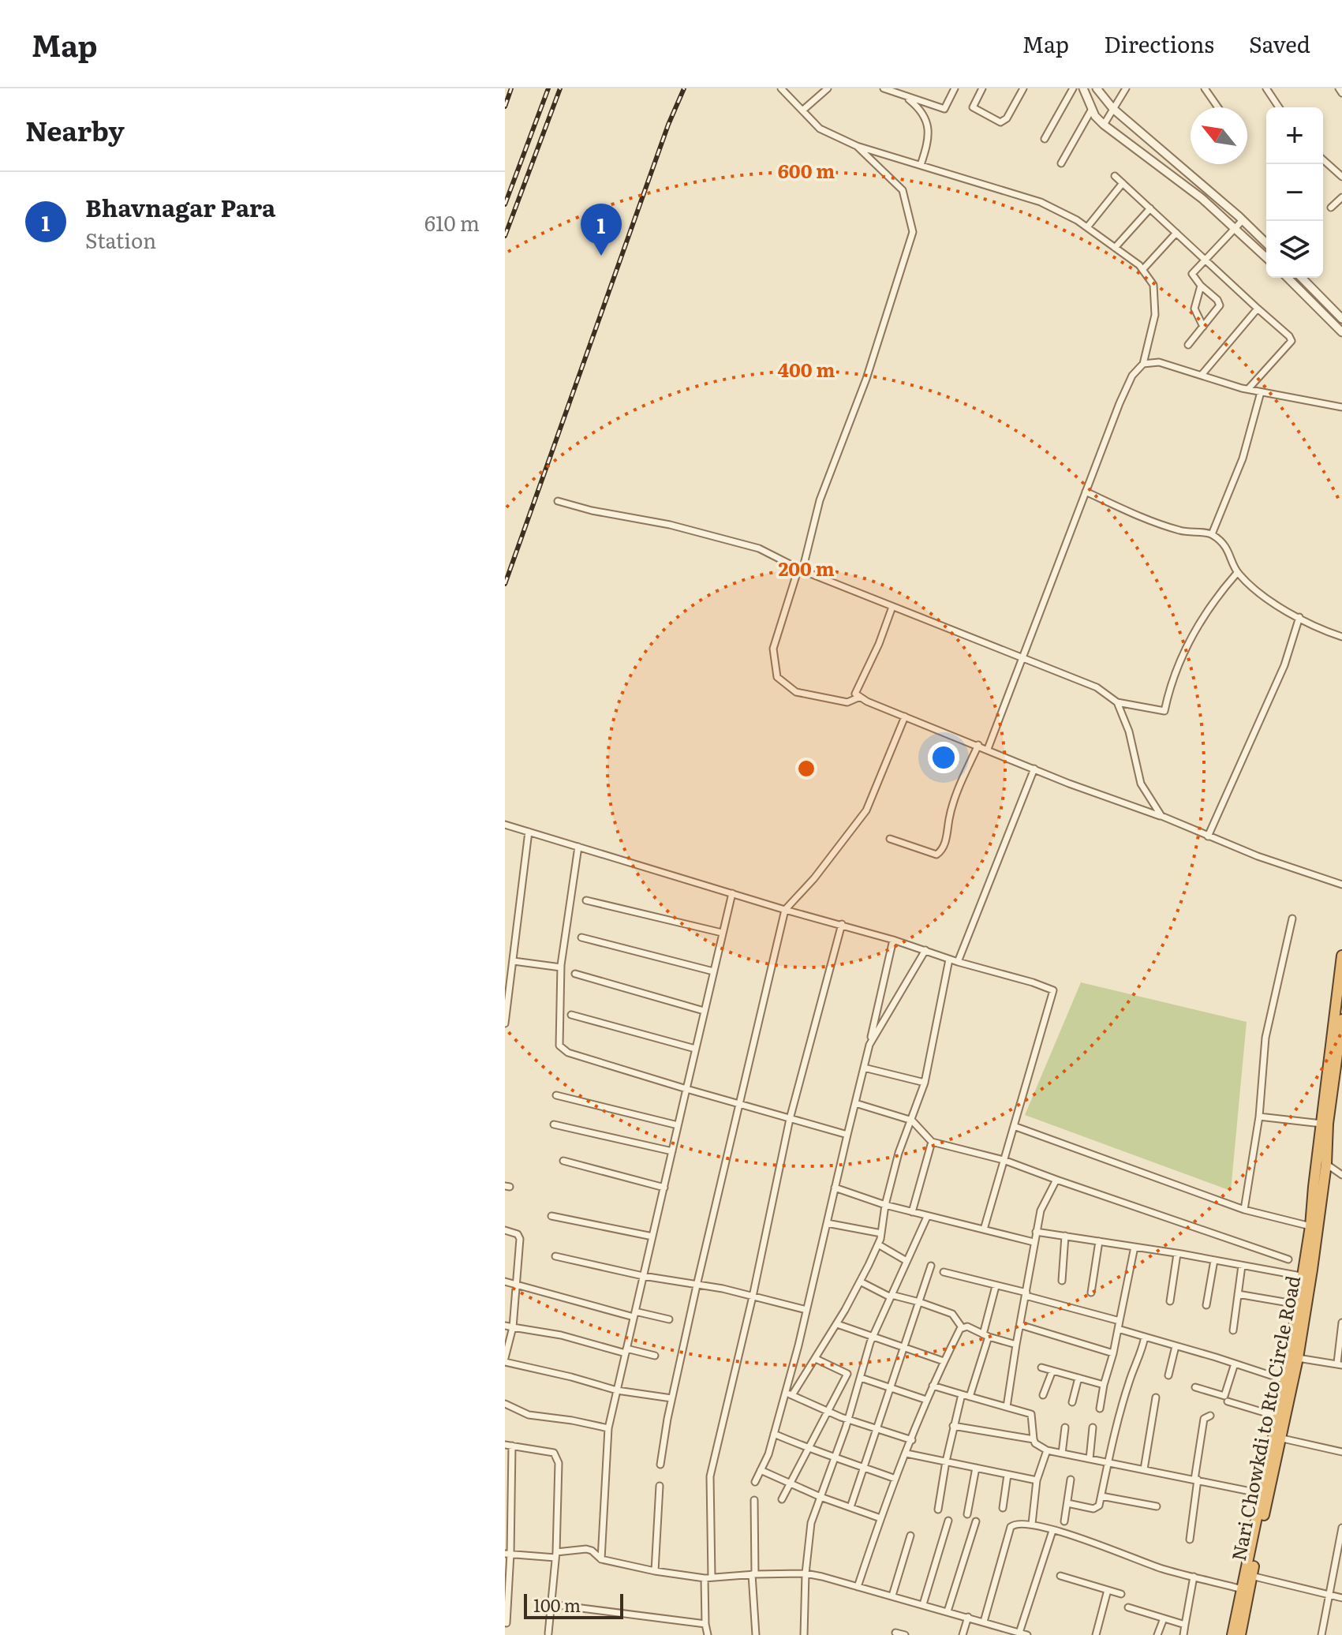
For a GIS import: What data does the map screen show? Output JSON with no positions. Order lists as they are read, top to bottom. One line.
{"streets":{"highway":["Nari Chowkdi to Rto Circle Road"]},"scale_bar":"100 m","north":"top left","page":{"header":"Map","nav":["Map","Directions","Saved"],"heading":"Nearby","map_buttons":["+","−"],"list":[{"mark":"1","name":"Bhavnagar Para","note":"Station","value":"610 m"}],"pins":"1","scale":"100 m"},"rings":["600 m","400 m","200 m"]}
